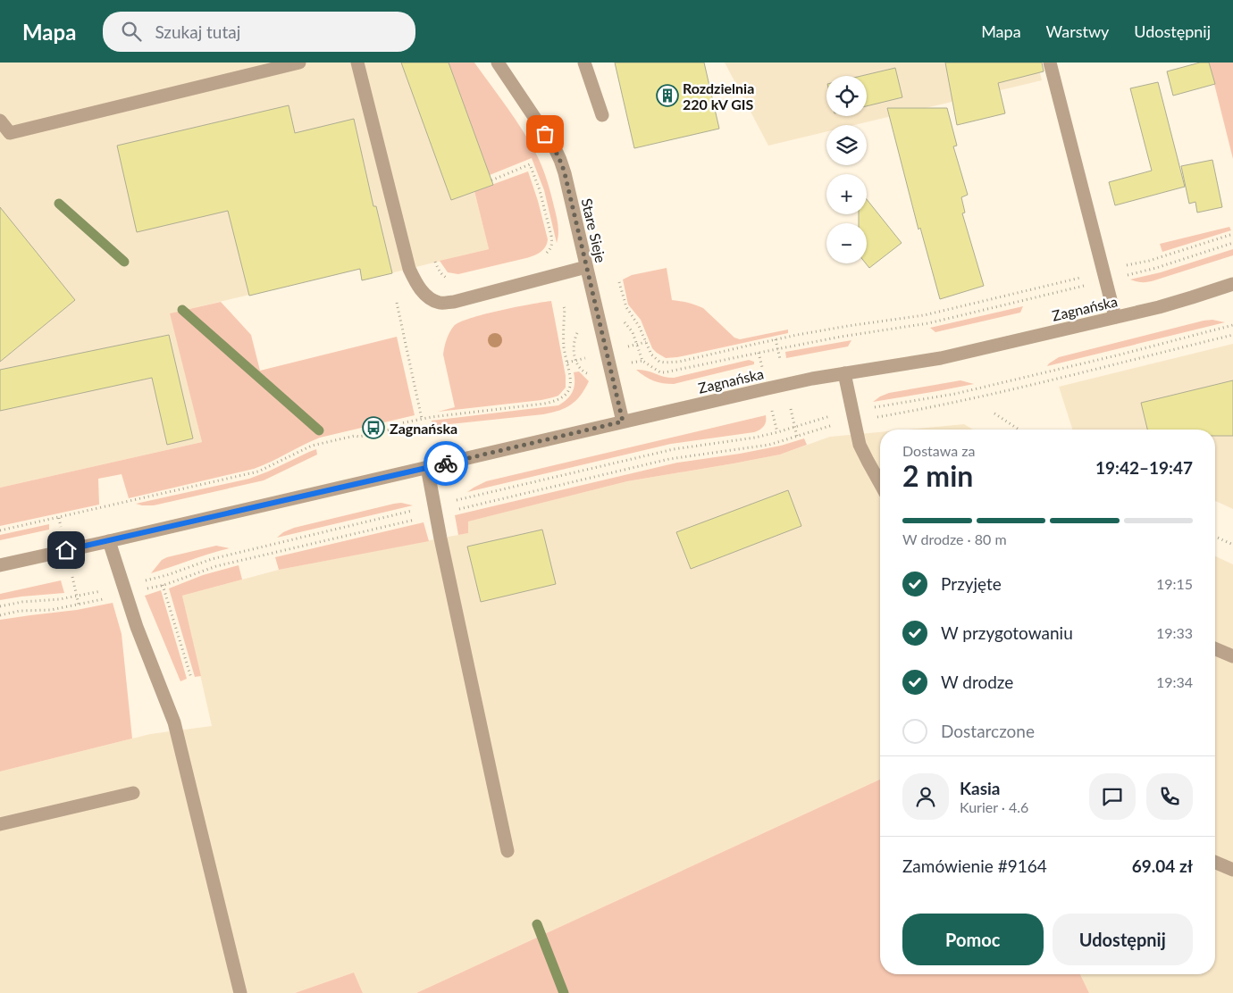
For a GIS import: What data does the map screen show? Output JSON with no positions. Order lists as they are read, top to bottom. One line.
{"streets":{"street":["Stare Sieje","Zagnańska"]},"crossings":[["Stare Sieje","Zagnańska"]],"places":{"building":["Rozdzielnia 220 kV GIS"],"bus stop":["Zagnańska"]},"page":{"header":"Mapa","search":"Szukaj tutaj","nav":["Mapa","Warstwy","Udostępnij"],"map_buttons":["+","−"],"heading":["2 min","Dostawa za","19:42–19:47"],"panel":["Kasia","Kurier · 4.6","Zamówienie #9164","69.04 zł"],"bar":"W drodze · 80 m","list":[["Przyjęte","19:15"],["W przygotowaniu","19:33"],["W drodze","19:34"],"Dostarczone"],"buttons":["Pomoc","Udostępnij"]}}
